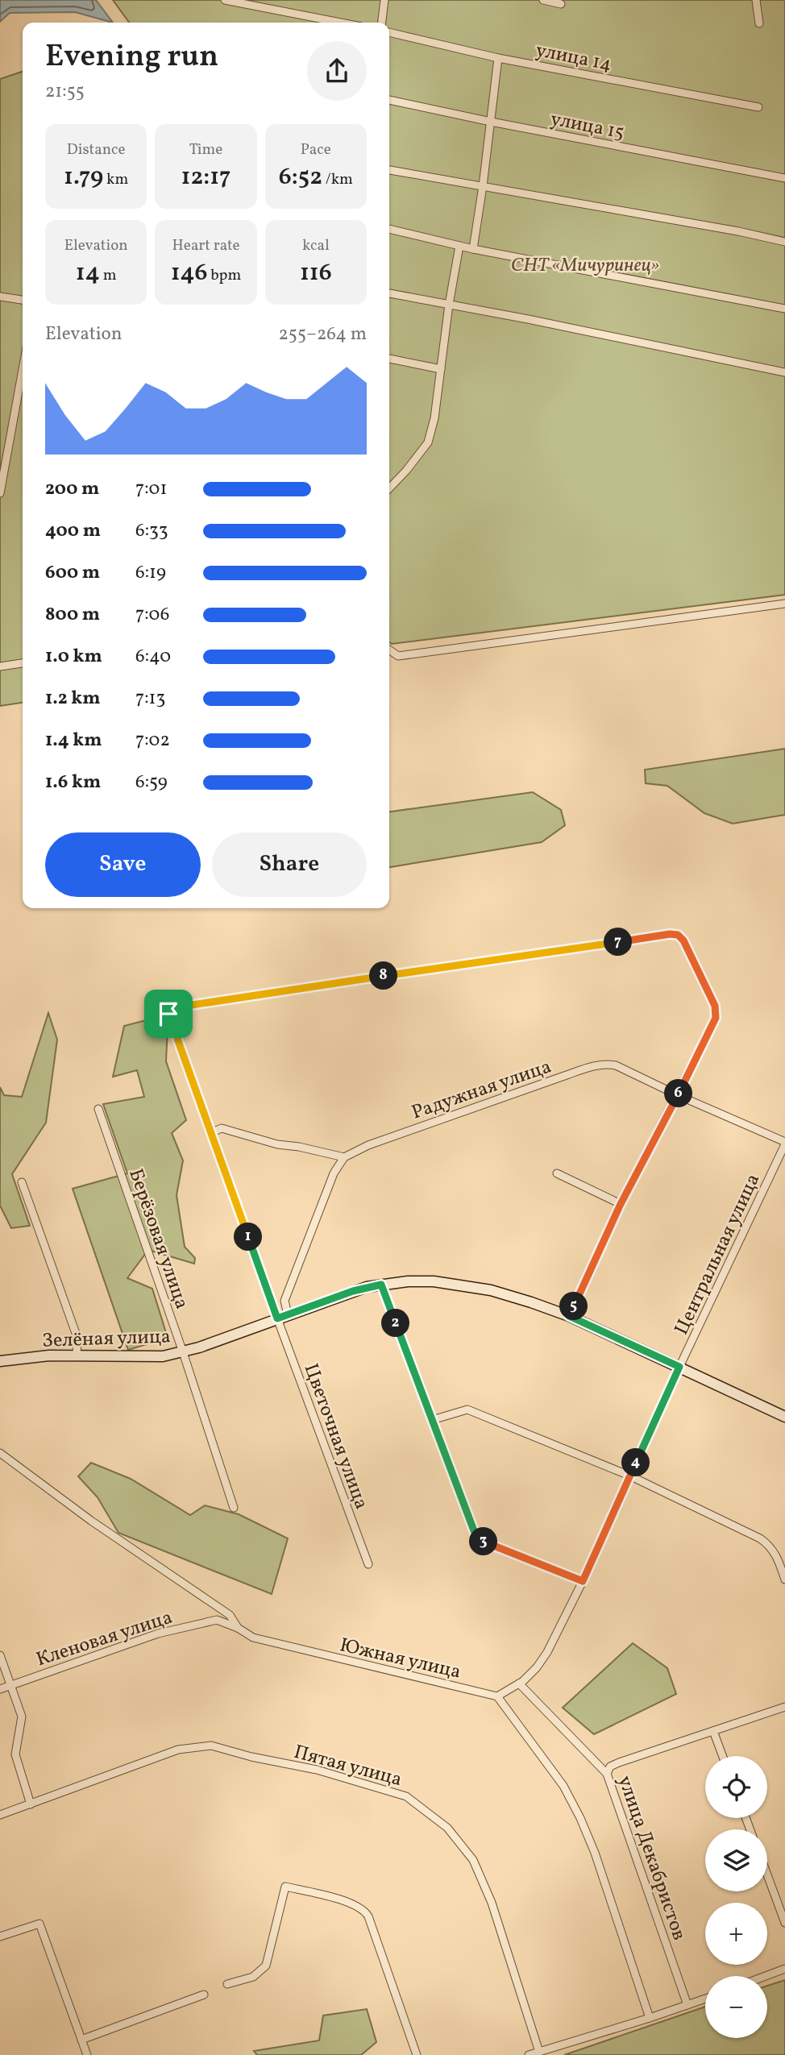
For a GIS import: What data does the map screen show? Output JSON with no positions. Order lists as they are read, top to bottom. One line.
{"streets":{"street":["улица 14","улица 15","Радужная улица","Берёзовая улица","Центральная улица","Зелёная улица","Цветочная улица","Кленовая улица","Южная улица","Пятая улица","улица Декабристов"]},"crossings":[["Радужная улица","Центральная улица"],["Радужная улица","Цветочная улица"],["Берёзовая улица","Зелёная улица"],["Центральная улица","Зелёная улица"],["Центральная улица","Южная улица"],["Зелёная улица","Цветочная улица"],["Кленовая улица","Южная улица"]],"parks":["СНТ «Мичуринец»"],"page":{"heading":["Evening run","21:55"],"stats":[["Distance","1.79 km"],["Time","12:17"],["Pace","6:52 /km"],["Elevation","14 m"],["Heart rate","146 bpm"],["kcal","116"]],"chart":["Elevation","255–264 m"],"list":[{"name":"200 m","note":"7:01"},{"name":"400 m","note":"6:33"},{"name":"600 m","note":"6:19"},{"name":"800 m","note":"7:06"},{"name":"1.0 km","note":"6:40"},{"name":"1.2 km","note":"7:13"},{"name":"1.4 km","note":"7:02"},{"name":"1.6 km","note":"6:59"}],"buttons":["Save","Share"],"pins":["7","8","6","1","5","2","4","3"],"map_buttons":["+","−"]}}
